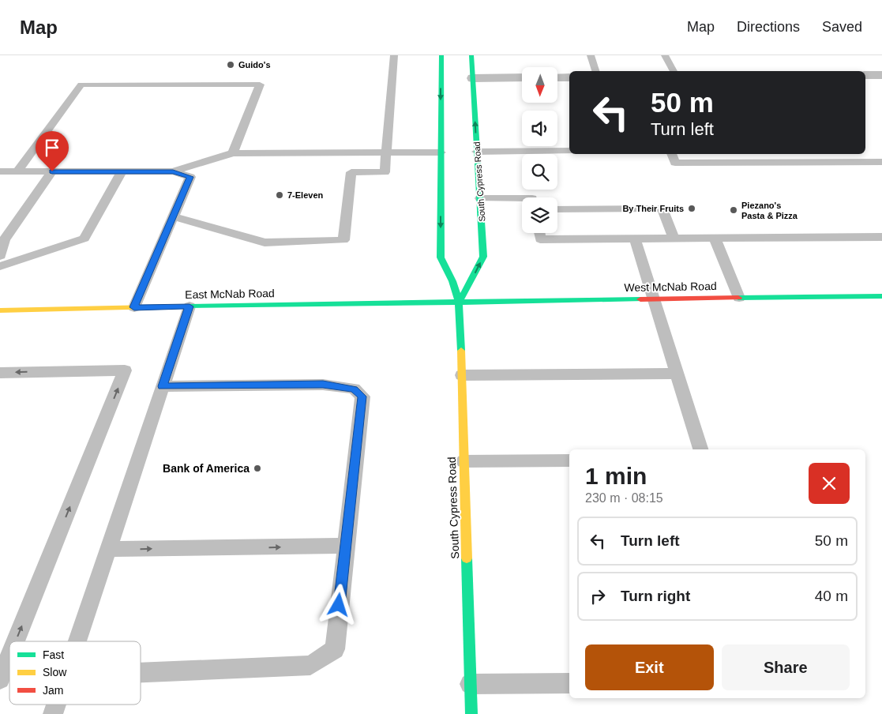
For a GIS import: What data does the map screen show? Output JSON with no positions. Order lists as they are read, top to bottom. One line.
{"streets":{"street":["South Cypress Road","West McNab Road","East McNab Road"]},"crossings":[["South Cypress Road","West McNab Road"],["South Cypress Road","East McNab Road"],["West McNab Road","East McNab Road"]],"places":["Guido's","7-Eleven","By Their Fruits","Piezano's Pasta & Pizza","Bank of America"],"legend":["Fast","Slow","Jam"],"north":"bottom","page":{"header":"Map","nav":["Map","Directions","Saved"],"turn":["50 m","Turn left"],"heading":["1 min","230 m · 08:15"],"list":[{"name":"Turn left","value":"50 m"},{"name":"Turn right","value":"40 m"}],"buttons":["Exit","Share"]}}
